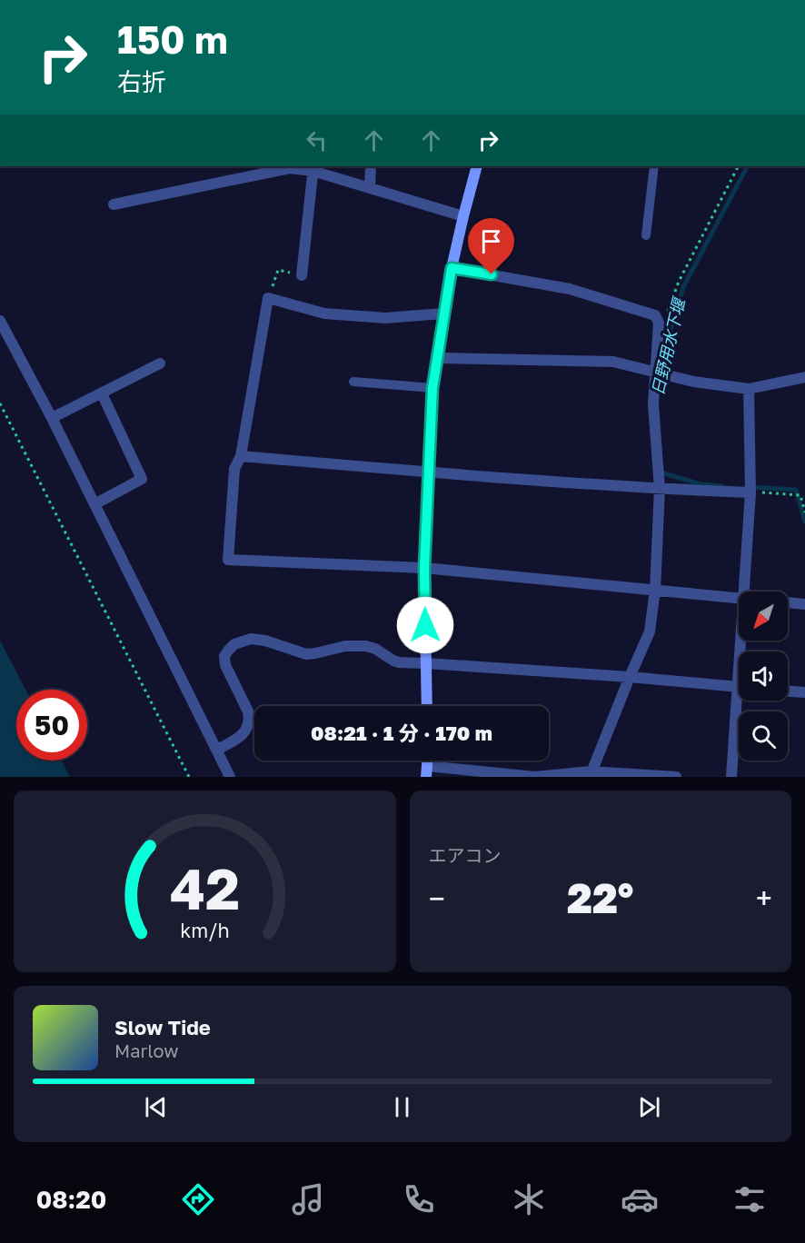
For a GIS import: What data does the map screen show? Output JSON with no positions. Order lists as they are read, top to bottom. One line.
{"water":["日野用水下堰"],"north":"bottom left","page":{"turn":["150 m","右折"],"limit":"50","trip":"08:21 · 1 分 · 170 m","tile":"エアコン","heat":["−","22°","+"],"song":["Slow Tide","Marlow"],"tabs":"08:20","gauge":["42","km/h"]}}
